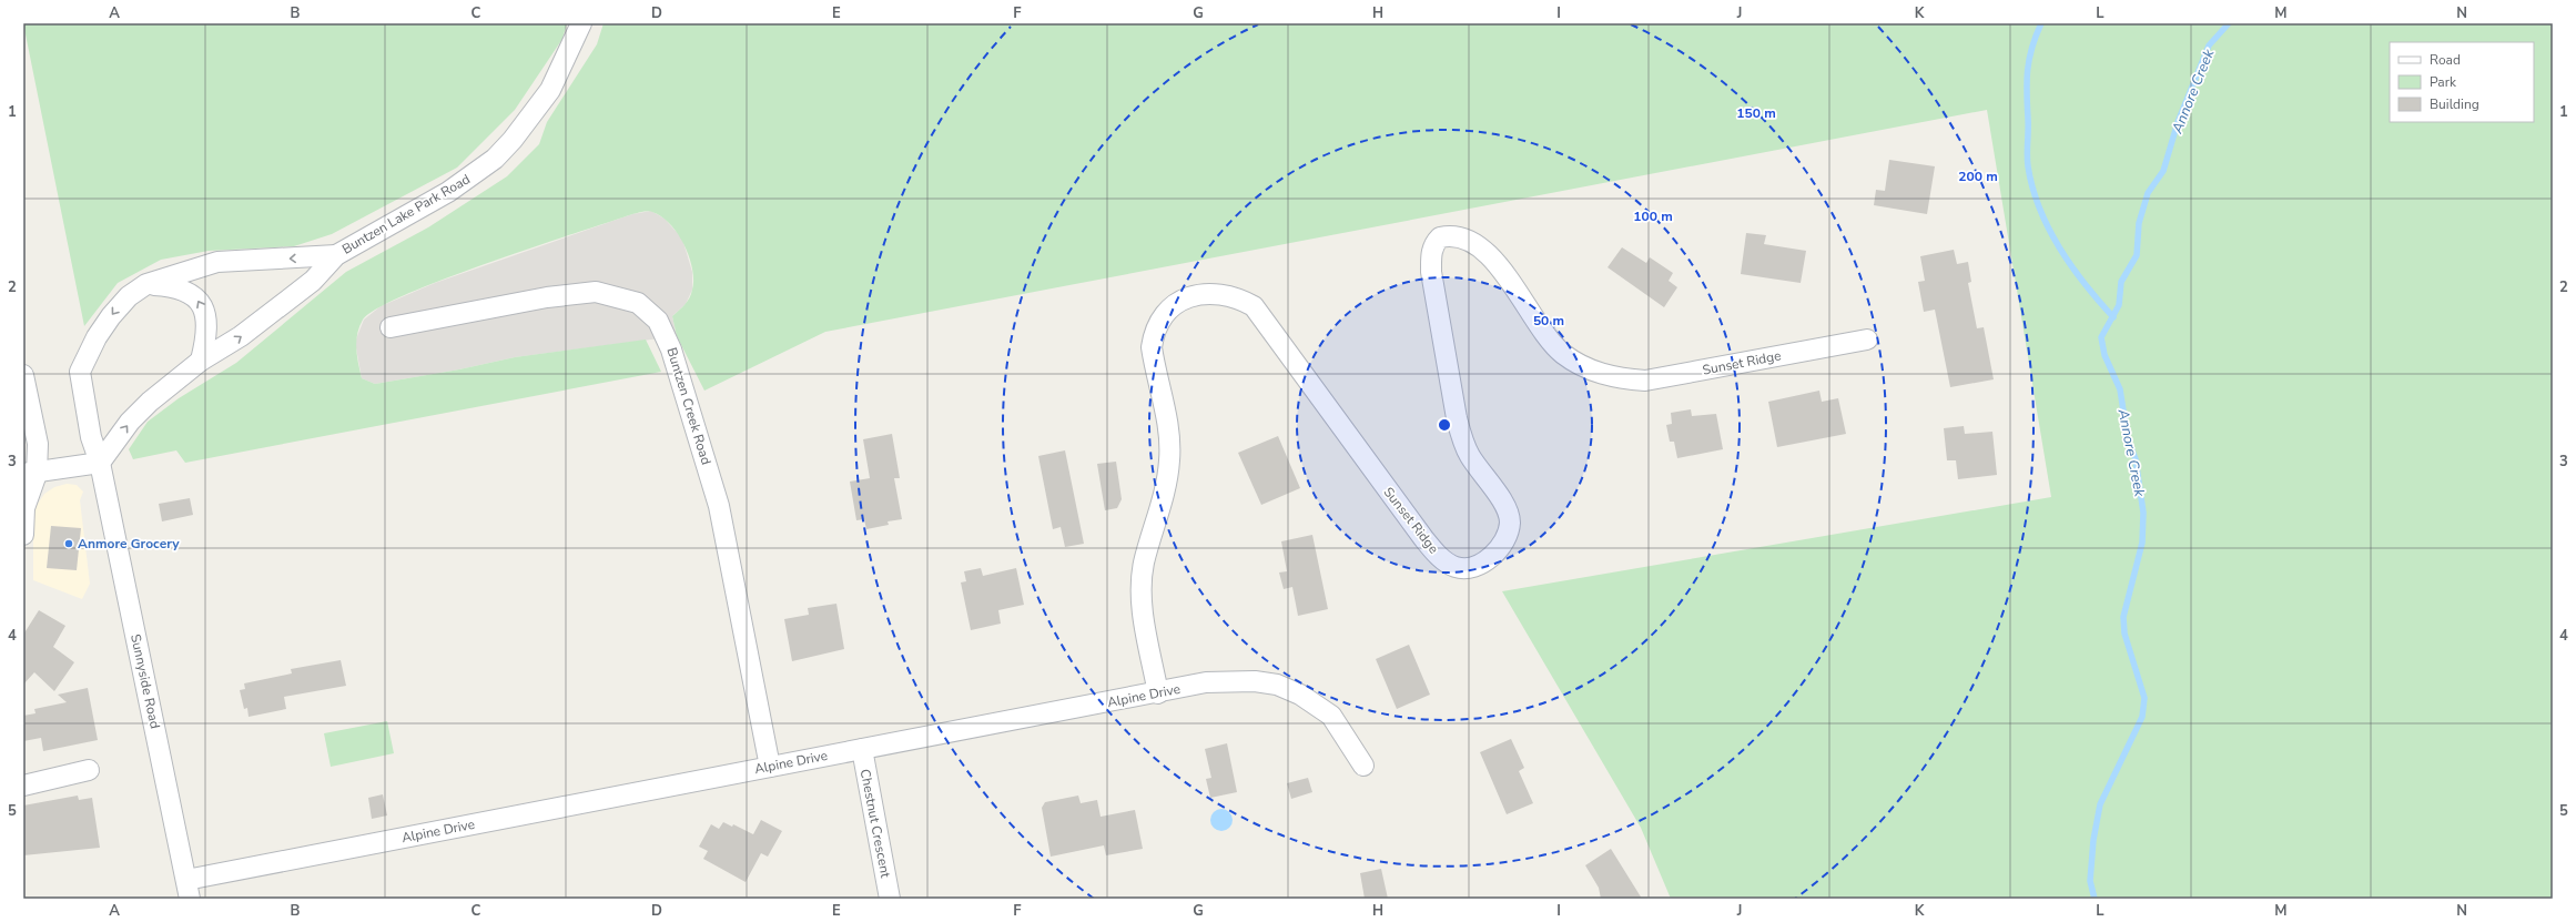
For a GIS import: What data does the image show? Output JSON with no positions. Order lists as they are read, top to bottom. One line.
{"streets":{"street":["Buntzen Lake Park Road","Sunset Ridge","Buntzen Creek Road","Sunnyside Road","Alpine Drive","Chestnut Crescent"]},"crossings":[["Buntzen Lake Park Road","Sunnyside Road"],["Sunset Ridge","Alpine Drive"],["Buntzen Creek Road","Alpine Drive"],["Sunnyside Road","Alpine Drive"],["Alpine Drive","Chestnut Crescent"]],"water":["Annore Creek"],"places":["Anmore Grocery"],"legend":["Road","Park","Building"],"grid":{"columns":["A","B","C","D","E","F","G","H","I","J","K","L","M","N"],"rows":["1","2","3","4","5"]},"rings":["150 m","200 m","100 m","50 m"]}
